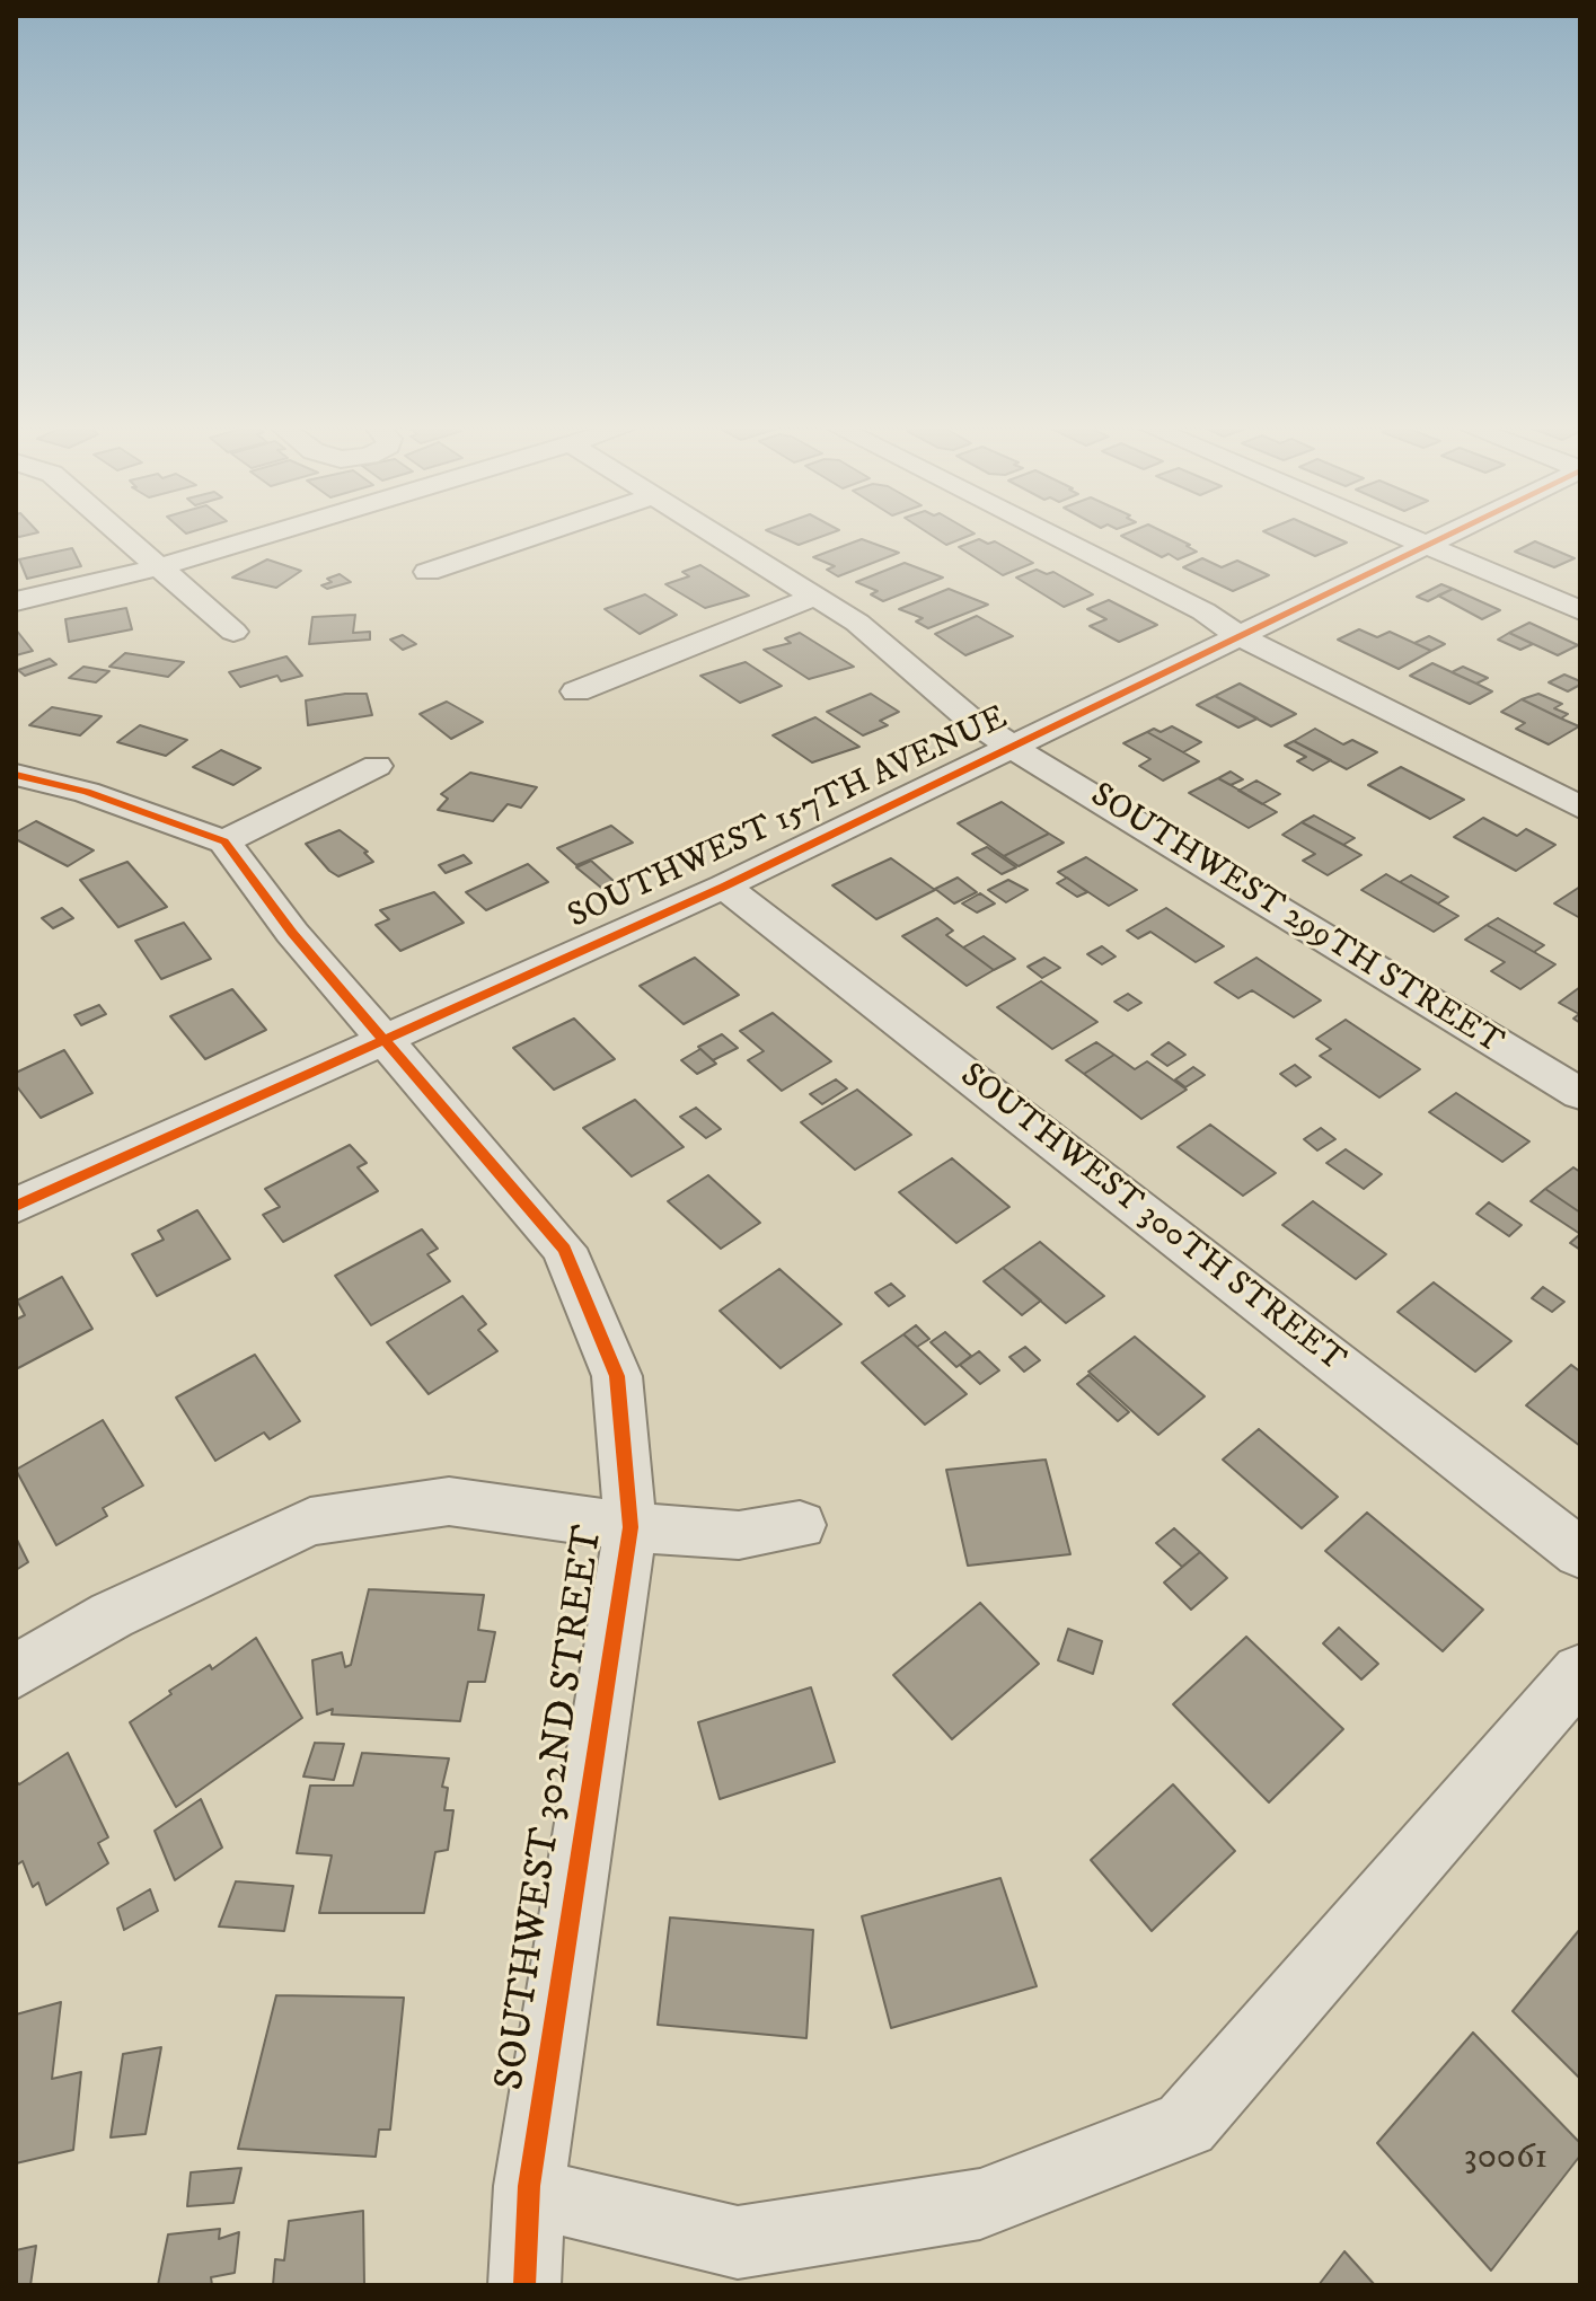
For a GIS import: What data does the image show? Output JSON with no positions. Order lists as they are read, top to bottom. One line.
{"streets":{"street":["SOUTHWEST 157TH AVENUE","SOUTHWEST 299TH STREET","SOUTHWEST 300TH STREET","SOUTHWEST 302ND STREET"]},"crossings":[["SOUTHWEST 157TH AVENUE","SOUTHWEST 299TH STREET"],["SOUTHWEST 157TH AVENUE","SOUTHWEST 300TH STREET"],["SOUTHWEST 157TH AVENUE","SOUTHWEST 302ND STREET"]],"house_numbers":["30061"]}
